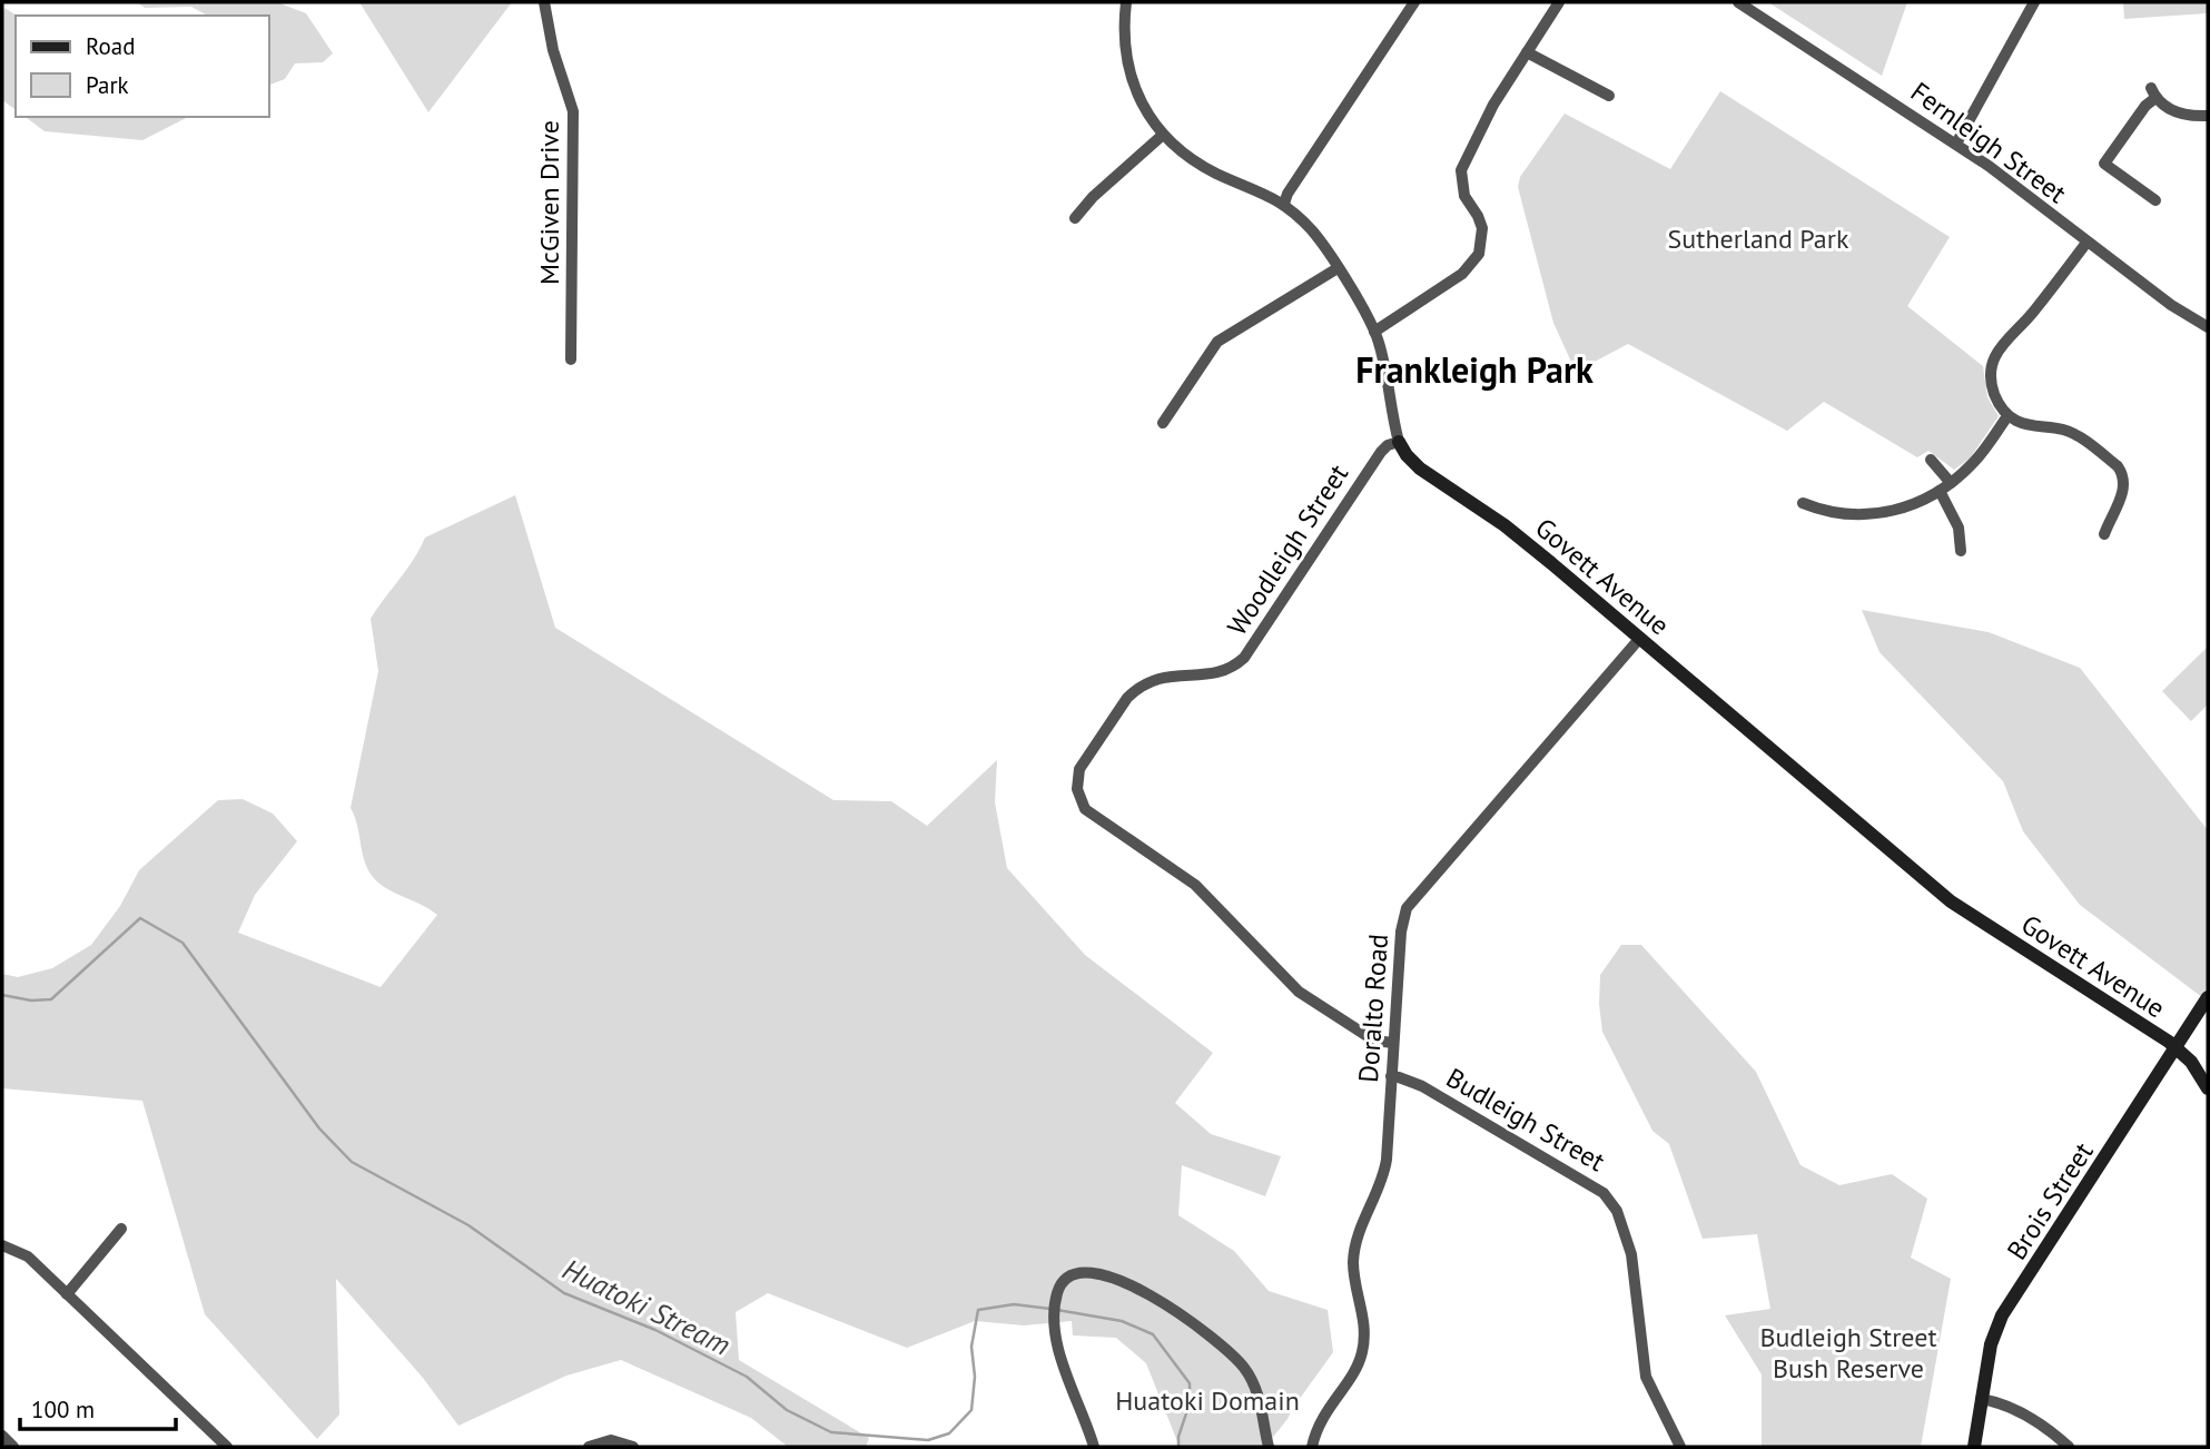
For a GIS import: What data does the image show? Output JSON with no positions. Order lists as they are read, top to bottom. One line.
{"streets":{"street":["Fernleigh Street","McGiven Drive","Woodleigh Street","Govett Avenue","Doralto Road","Budleigh Street","Brois Street"]},"crossings":[["Woodleigh Street","Govett Avenue"],["Woodleigh Street","Doralto Road"],["Govett Avenue","Doralto Road"],["Govett Avenue","Brois Street"],["Doralto Road","Budleigh Street"]],"districts":["Frankleigh Park"],"water":["Huatoki Stream"],"parks":["Sutherland Park","Budleigh Street Bush Reserve","Huatoki Domain"],"legend":["Road","Park"],"scale_bar":"100 m"}
